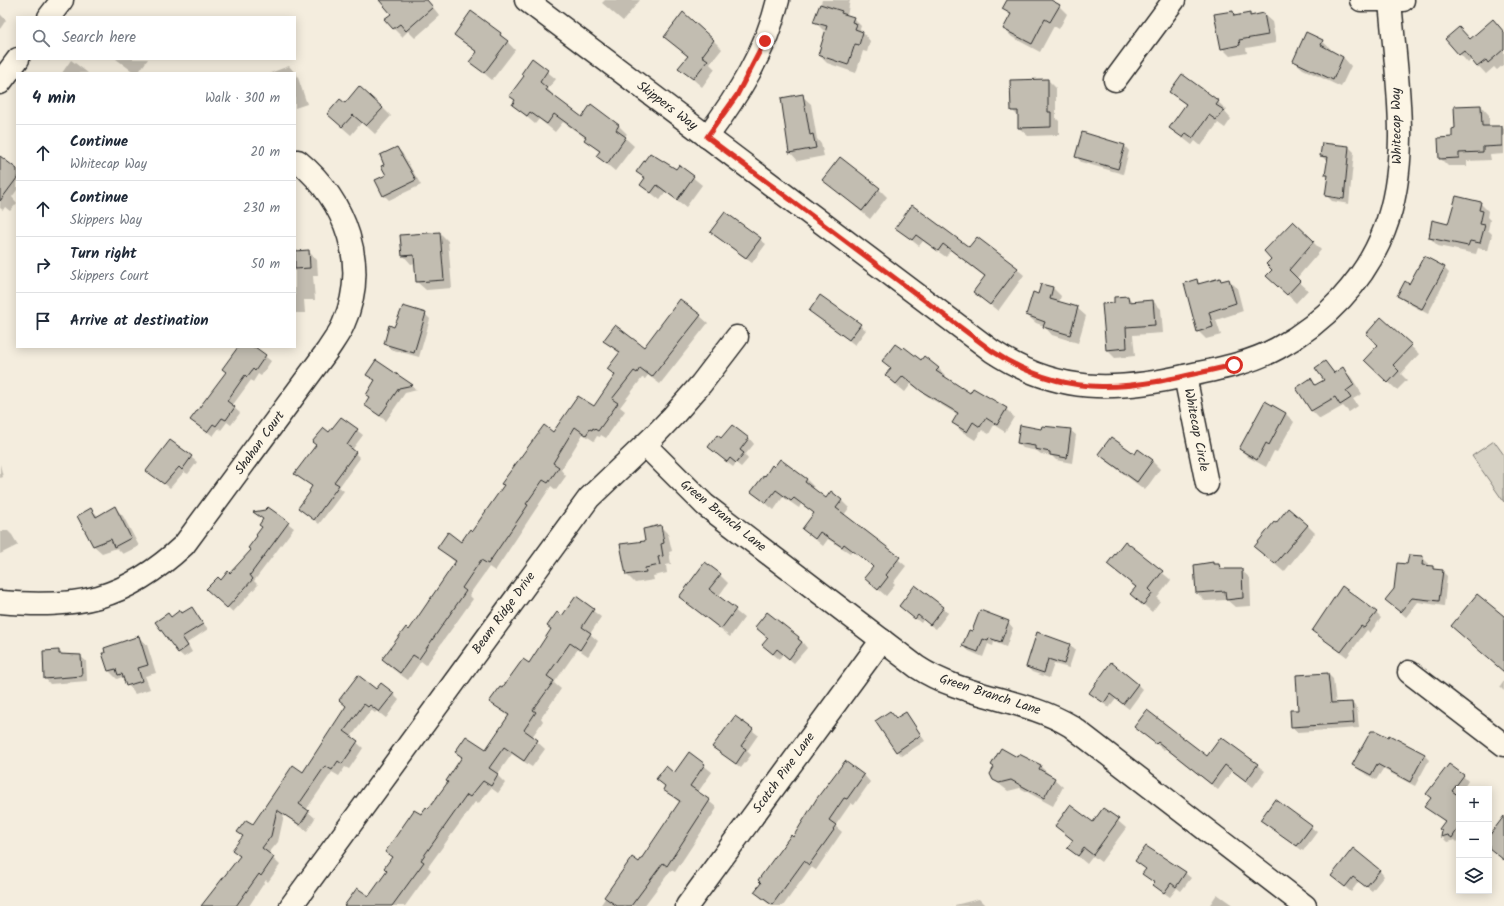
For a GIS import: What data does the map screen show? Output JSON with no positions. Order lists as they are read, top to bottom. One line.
{"streets":{"street":["Skippers Way","Whitecap Way","Whitecap Circle","Shahan Court","Green Branch Lane","Beam Ridge Drive","Scotch Pine Lane"]},"crossings":[["Skippers Way","Whitecap Way"],["Skippers Way","Whitecap Circle"],["Whitecap Way","Whitecap Circle"],["Green Branch Lane","Beam Ridge Drive"],["Green Branch Lane","Scotch Pine Lane"]],"page":{"search":"Search here","heading":["4 min","Walk · 300 m"],"list":[["Continue","Whitecap Way","20 m"],["Continue","Skippers Way","230 m"],["Turn right","Skippers Court","50 m"],"Arrive at destination"],"map_buttons":["+","−"]}}
